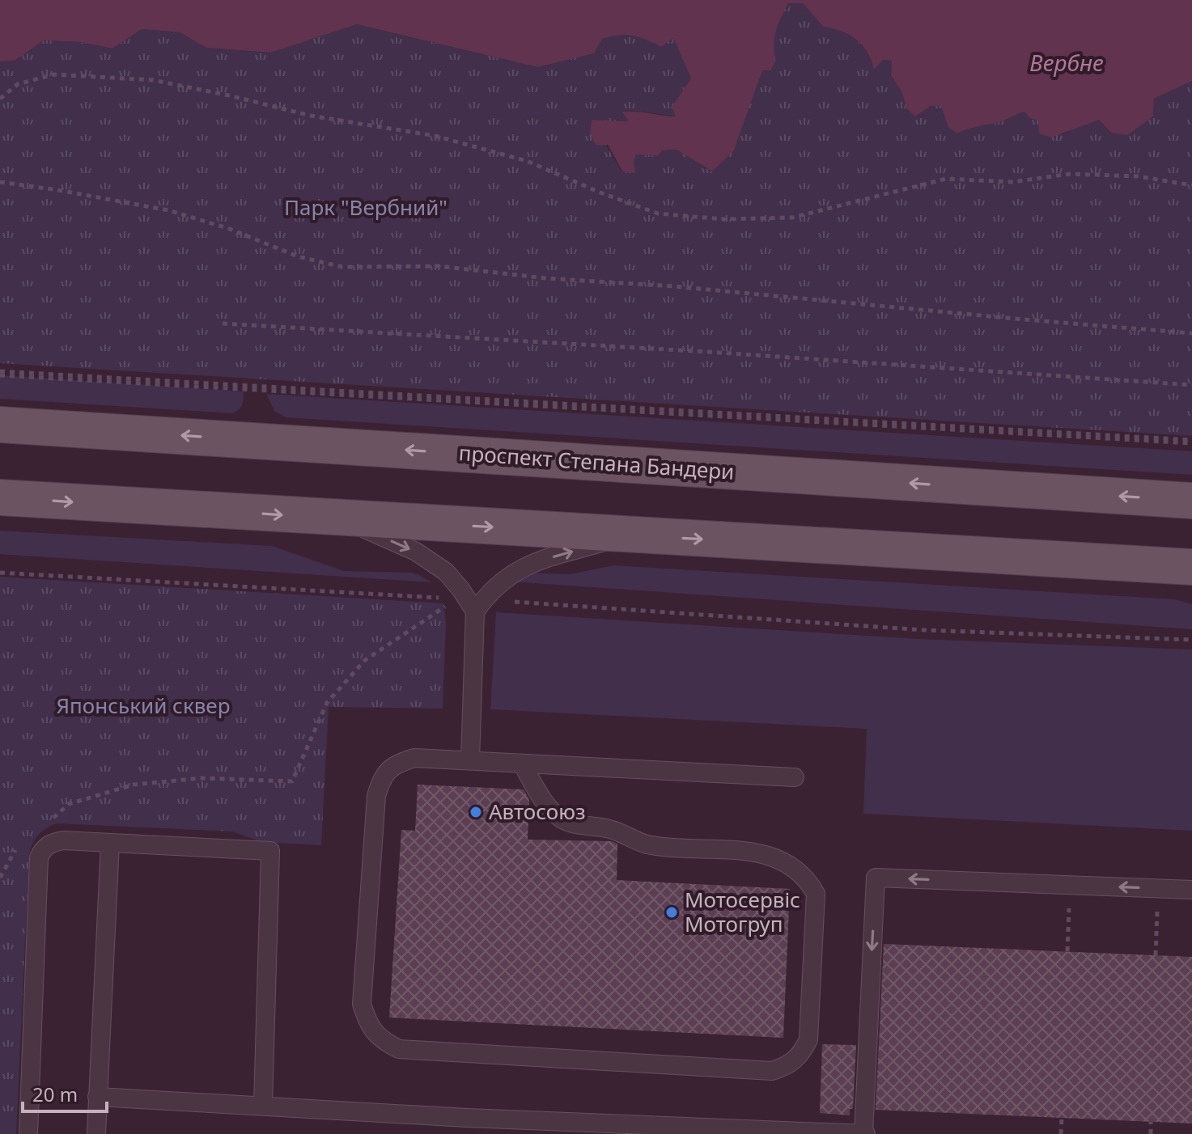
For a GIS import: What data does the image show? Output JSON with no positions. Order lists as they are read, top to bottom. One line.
{"streets":{"main road":["проспект Степана Бандери"]},"water":["Вербне"],"parks":["Парк \"Вербний\"","Японський сквер"],"places":["Автосоюз","Мотосервіс Мотогруп"],"scale_bar":"20 m"}
